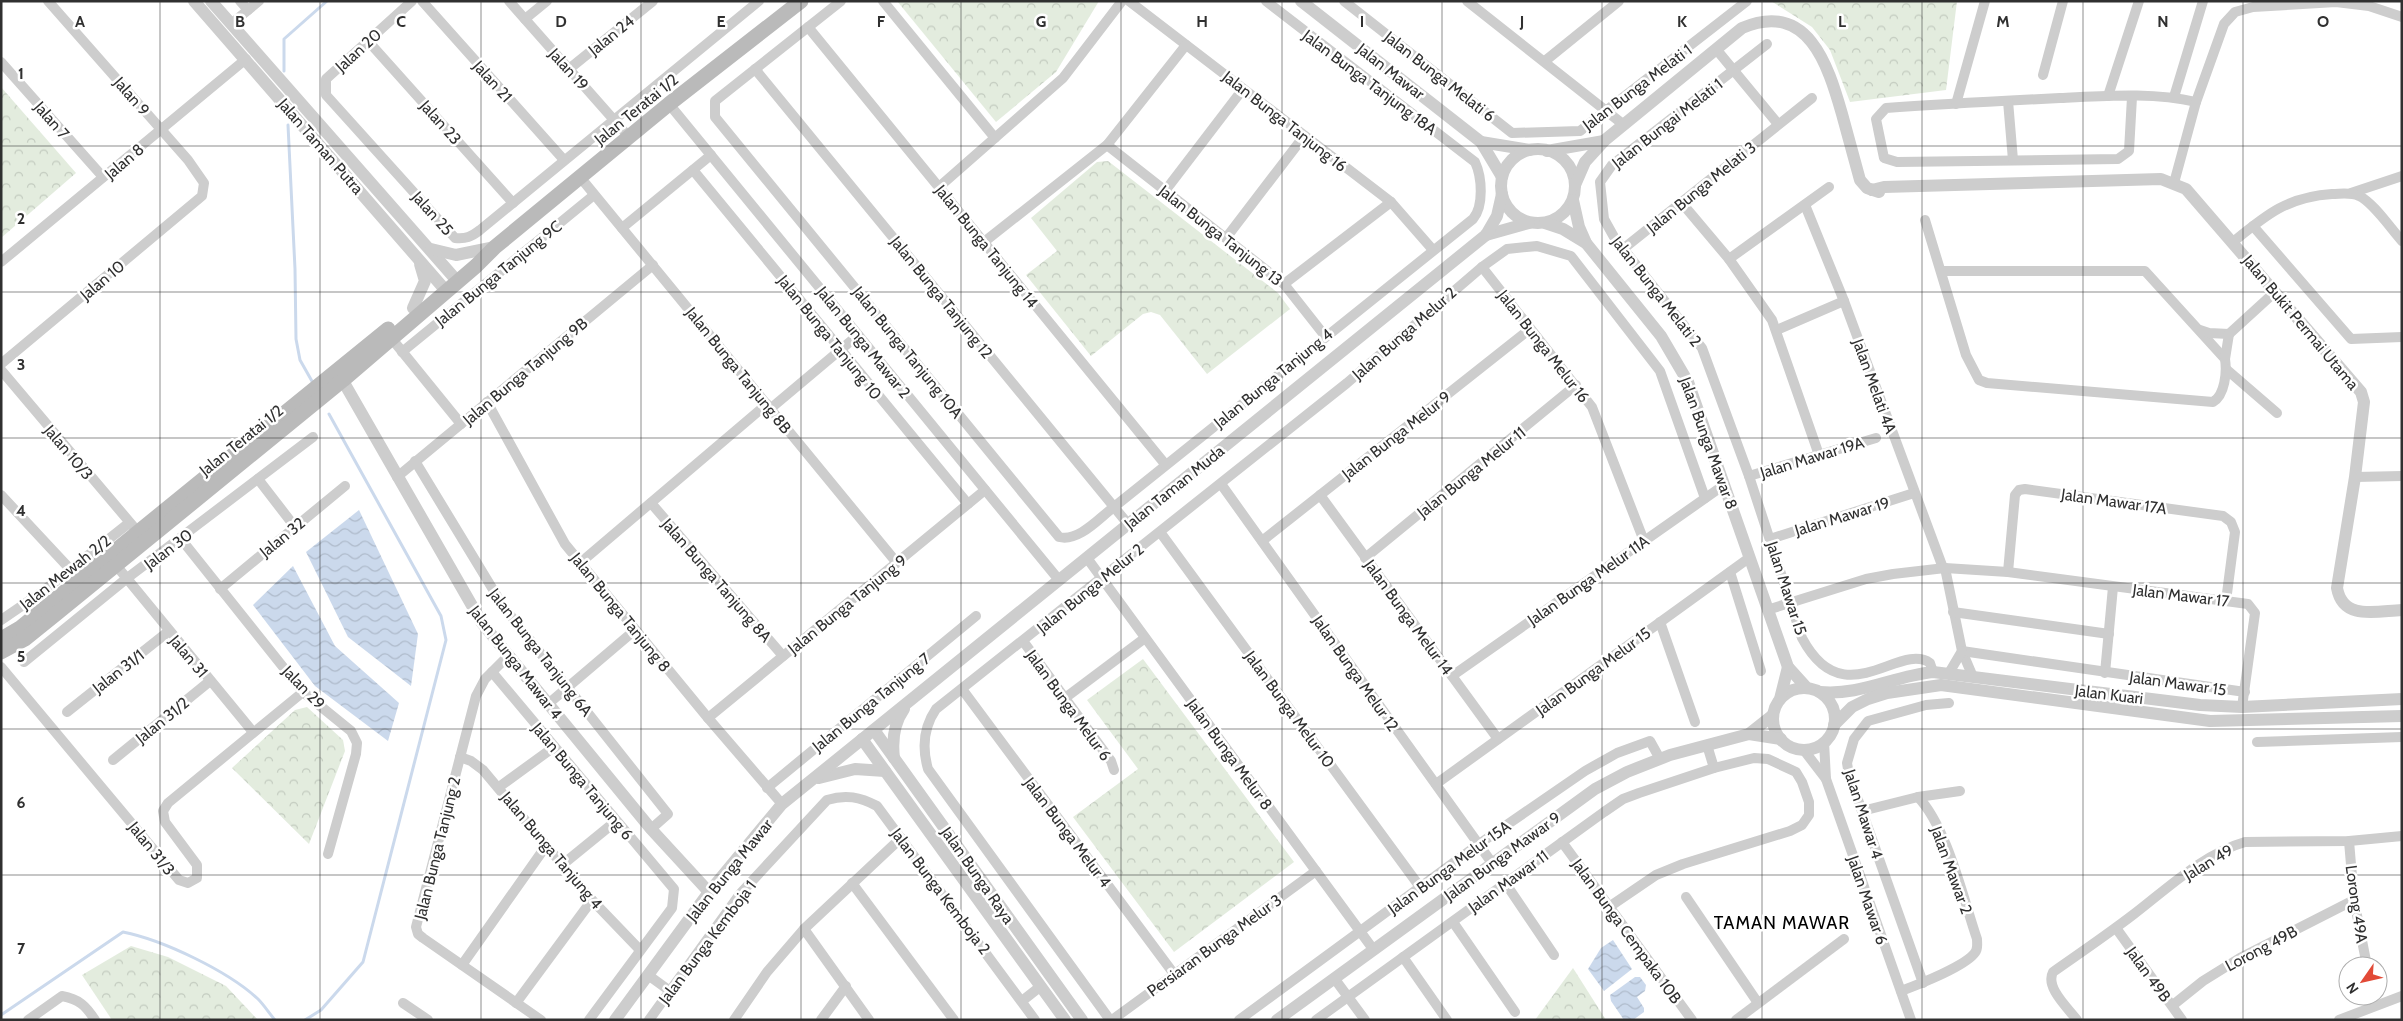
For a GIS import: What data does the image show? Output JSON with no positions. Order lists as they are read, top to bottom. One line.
{"streets":{"main road":["Jalan Teratai 1/2"],"street":["Jalan 24","Jalan 20","Jalan 19","Jalan Mawar","Jalan Bunga Melati 6","Jalan 21","Jalan Bunga Tanjung 18A","Jalan Bunga Melati 1","Jalan 9","Jalan 7","Jalan Bunga Tanjung 16","Jalan 23","Jalan Bungai Melati 1","Jalan Taman Putra","Jalan 8","Jalan Bunga Melati 3","Jalan 25","Jalan Bunga Tanjung 13","Jalan Bunga Tanjung 14","Jalan Bunga Tanjung 9C","Jalan 10","Jalan Bunga Melati 2","Jalan Bunga Tanjung 12","Jalan Bukit Permai Utama","Jalan Bunga Melur 2","Jalan Bunga Tanjung 10","Jalan Bunga Mawar 2","Jalan Bunga Melur 16","Jalan Bunga Tanjung 10A","Jalan Bunga Tanjung 8B","Jalan Bunga Tanjung 9B","Jalan Bunga Tanjung 4","Jalan Melati 4A","Jalan Bunga Melur 9","Jalan Bunga Mawar 8","Jalan 10/3","Jalan Mawar 19A","Jalan Bunga Melur 11","Jalan Taman Muda","Jalan Mawar 17A","Jalan Mawar 19","Jalan 32","Jalan 30","Jalan Mewah 2/2","Jalan Bunga Tanjung 8A","Jalan Bunga Melur 11A","Jalan Mawar 15","Jalan Mawar 17","Jalan Bunga Tanjung 9","Jalan Bunga Tanjung 8","Jalan Bunga Melur 14","Jalan Bunga Tanjung 6A","Jalan 31","Jalan Bunga Mawar 4","Jalan 31/1","Jalan Bunga Melur 15","Jalan Bunga Melur 12","Jalan 29","Jalan Kuari","Jalan Bunga Tanjung 7","Jalan Bunga Melur 6","Jalan Bunga Melur 10","Jalan 31/2","Jalan Bunga Melur 8","Jalan Bunga Tanjung 6","Jalan Mawar 4","Jalan Bunga Melur 4","Jalan 31/3","Jalan Bunga Tanjung 2","Jalan Bunga Mawar 9","Jalan 49","Jalan Bunga Melur 15A","Jalan Bunga Mawar","Jalan Mawar 2","Jalan Bunga Raya","Jalan Mawar 11","Jalan Bunga Kemboja 2","Jalan Mawar 6","Lorong 49A","Jalan Bunga Cempaka 10B","Jalan Bunga Kemboja 1","Persiaran Bunga Melur 3","Lorong 49B","Jalan 49B"]},"crossings":[["Jalan 24","Jalan 19"],["Jalan 20","Jalan 23"],["Jalan 20","Jalan 25"],["Jalan 19","Jalan Teratai 1/2"],["Jalan 19","Jalan 25"],["Jalan Mawar","Jalan Bukit Permai Utama"],["Jalan Mawar","Jalan Bunga Mawar 8"],["Jalan Mawar","Jalan Taman Muda"],["Jalan Bunga Melati 6","Jalan Bunga Melati 1"],["Jalan 21","Jalan 25"],["Jalan Bunga Tanjung 18A","Jalan Bunga Tanjung 4"],["Jalan 9","Jalan 8"],["Jalan 9","Jalan 10"],["Jalan Teratai 1/2","Jalan Taman Putra"],["Jalan Teratai 1/2","Jalan Bunga Mawar 2"],["Jalan Teratai 1/2","Jalan Bunga Tanjung 8B"],["Jalan Teratai 1/2","Jalan 10/3"],["Jalan Teratai 1/2","Jalan Mewah 2/2"],["Jalan Teratai 1/2","Jalan 31"],["Jalan Teratai 1/2","Jalan Bunga Mawar 4"],["Jalan 7","Jalan 8"],["Jalan Bunga Tanjung 16","Jalan Bunga Tanjung 4"],["Jalan 23","Jalan 25"],["Jalan Bungai Melati 1","Jalan Bunga Melati 2"],["Jalan Taman Putra","Jalan 8"],["Jalan Bunga Melati 3","Jalan Bunga Melati 2"],["Jalan Bunga Tanjung 13","Jalan Bunga Tanjung 4"],["Jalan Bunga Tanjung 14","Jalan Bunga Tanjung 4"],["Jalan Bunga Tanjung 9C","Jalan Bunga Tanjung 8B"],["Jalan Bunga Melati 2","Jalan Mawar 19A"],["Jalan Bunga Melati 2","Jalan Mawar 15"],["Jalan Bunga Tanjung 12","Jalan Bunga Tanjung 10A"],["Jalan Bunga Tanjung 12","Jalan Bunga Tanjung 4"],["Jalan Bunga Tanjung 12","Jalan Taman Muda"],["Jalan Bukit Permai Utama","Jalan Bunga Mawar 8"],["Jalan Bukit Permai Utama","Jalan Taman Muda"],["Jalan Bunga Melur 2","Jalan Bunga Melur 16"],["Jalan Bunga Melur 2","Jalan Bunga Melur 11A"],["Jalan Bunga Melur 2","Jalan Bunga Melur 12"],["Jalan Bunga Melur 2","Jalan Bunga Melur 6"],["Jalan Bunga Melur 2","Jalan Bunga Melur 10"],["Jalan Bunga Melur 2","Jalan Bunga Melur 8"],["Jalan Bunga Melur 2","Jalan Bunga Melur 4"],["Jalan Bunga Melur 2","Persiaran Bunga Melur 3"],["Jalan Bunga Tanjung 10","Jalan Bunga Tanjung 9"],["Jalan Bunga Mawar 2","Jalan Taman Muda"],["Jalan Bunga Mawar 2","Jalan Bunga Tanjung 9"],["Jalan Bunga Melur 16","Jalan Bunga Melur 9"],["Jalan Bunga Melur 16","Jalan Bunga Melur 11"],["Jalan Bunga Melur 16","Jalan Bunga Melur 11A"],["Jalan Bunga Tanjung 10A","Jalan Bunga Tanjung 4"],["Jalan Bunga Tanjung 8B","Jalan Bunga Tanjung 9B"],["Jalan Bunga Tanjung 8B","Jalan Bunga Tanjung 9"],["Jalan Bunga Tanjung 9B","Jalan Bunga Tanjung 8"],["Jalan Bunga Tanjung 9B","Jalan Bunga Tanjung 6A"],["Jalan Bunga Tanjung 9B","Jalan Bunga Mawar 4"],["Jalan Bunga Tanjung 4","Jalan Bunga Tanjung 6"],["Jalan Bunga Tanjung 4","Jalan Bunga Tanjung 2"],["Jalan Melati 4A","Jalan Mawar 19"],["Jalan Melati 4A","Jalan Mawar 17"],["Jalan Bunga Melur 9","Jalan Bunga Melur 14"],["Jalan Bunga Melur 9","Jalan Bunga Melur 12"],["Jalan Bunga Mawar 8","Jalan Taman Muda"],["Jalan Bunga Mawar 8","Jalan Bunga Melur 11A"],["Jalan Bunga Mawar 8","Jalan Bunga Melur 15"],["Jalan Bunga Mawar 8","Jalan Kuari"],["Jalan Bunga Mawar 8","Jalan Bunga Mawar 9"],["Jalan Bunga Mawar 8","Jalan Mawar 6"],["Jalan 10/3","Jalan Mewah 2/2"],["Jalan Mawar 19A","Jalan Mawar 15"],["Jalan Bunga Melur 11","Jalan Bunga Melur 14"],["Jalan Taman Muda","Jalan Bunga Melur 8"],["Jalan Taman Muda","Jalan Bunga Mawar"],["Jalan Taman Muda","Jalan Bunga Raya"],["Jalan Mawar 17A","Jalan Mawar 17"],["Jalan Mawar 19","Jalan Mawar 15"],["Jalan 32","Jalan 29"],["Jalan 30","Jalan 31"],["Jalan 30","Jalan 29"],["Jalan Bunga Tanjung 8A","Jalan Bunga Tanjung 9"],["Jalan Bunga Melur 11A","Jalan Bunga Melur 14"],["Jalan Mawar 15","Jalan Mawar 17"],["Jalan Mawar 15","Jalan Kuari"],["Jalan Mawar 17","Jalan Kuari"],["Jalan Bunga Tanjung 9","Jalan Bunga Tanjung 8"],["Jalan Bunga Tanjung 8","Jalan Bunga Tanjung 7"],["Jalan Bunga Tanjung 8","Jalan Bunga Mawar"],["Jalan Bunga Melur 14","Jalan Bunga Melur 15"],["Jalan Bunga Tanjung 6A","Jalan Bunga Mawar 4"],["Jalan 31","Jalan 31/1"],["Jalan 31","Jalan 31/2"],["Jalan 31","Jalan 31/3"],["Jalan Bunga Mawar 4","Jalan Bunga Tanjung 2"],["Jalan Bunga Mawar 4","Jalan Bunga Mawar"],["Jalan Bunga Melur 15","Jalan Bunga Melur 12"],["Jalan Bunga Melur 12","Jalan Bunga Mawar 9"],["Jalan Bunga Melur 12","Jalan Bunga Melur 15A"],["Jalan 29","Jalan 31/3"],["Jalan Kuari","Jalan Mawar 4"],["Jalan Kuari","Jalan Bunga Mawar 9"],["Jalan Kuari","Jalan Mawar 6"],["Jalan Bunga Melur 10","Jalan Bunga Melur 15A"],["Jalan Bunga Melur 8","Jalan Bunga Mawar 9"],["Jalan Bunga Melur 8","Jalan Bunga Melur 15A"],["Jalan Bunga Melur 8","Persiaran Bunga Melur 3"],["Jalan Bunga Tanjung 6","Jalan Bunga Tanjung 2"],["Jalan Mawar 4","Jalan Mawar 2"],["Jalan Bunga Melur 4","Persiaran Bunga Melur 3"],["Jalan Bunga Mawar 9","Jalan Bunga Melur 15A"],["Jalan Bunga Mawar 9","Jalan Mawar 6"],["Jalan 49","Lorong 49A"],["Jalan 49","Jalan 49B"],["Jalan Bunga Mawar","Jalan Bunga Raya"],["Jalan Mawar 11","Jalan Bunga Cempaka 10B"],["Jalan Bunga Kemboja 2","Jalan Bunga Kemboja 1"],["Lorong 49A","Lorong 49B"],["Lorong 49B","Jalan 49B"]],"districts":["TAMAN MAWAR"],"north":"bottom left","grid":{"columns":["A","B","C","D","E","F","G","H","I","J","K","L","M","N","O"],"rows":["1","2","3","4","5","6","7"]}}
